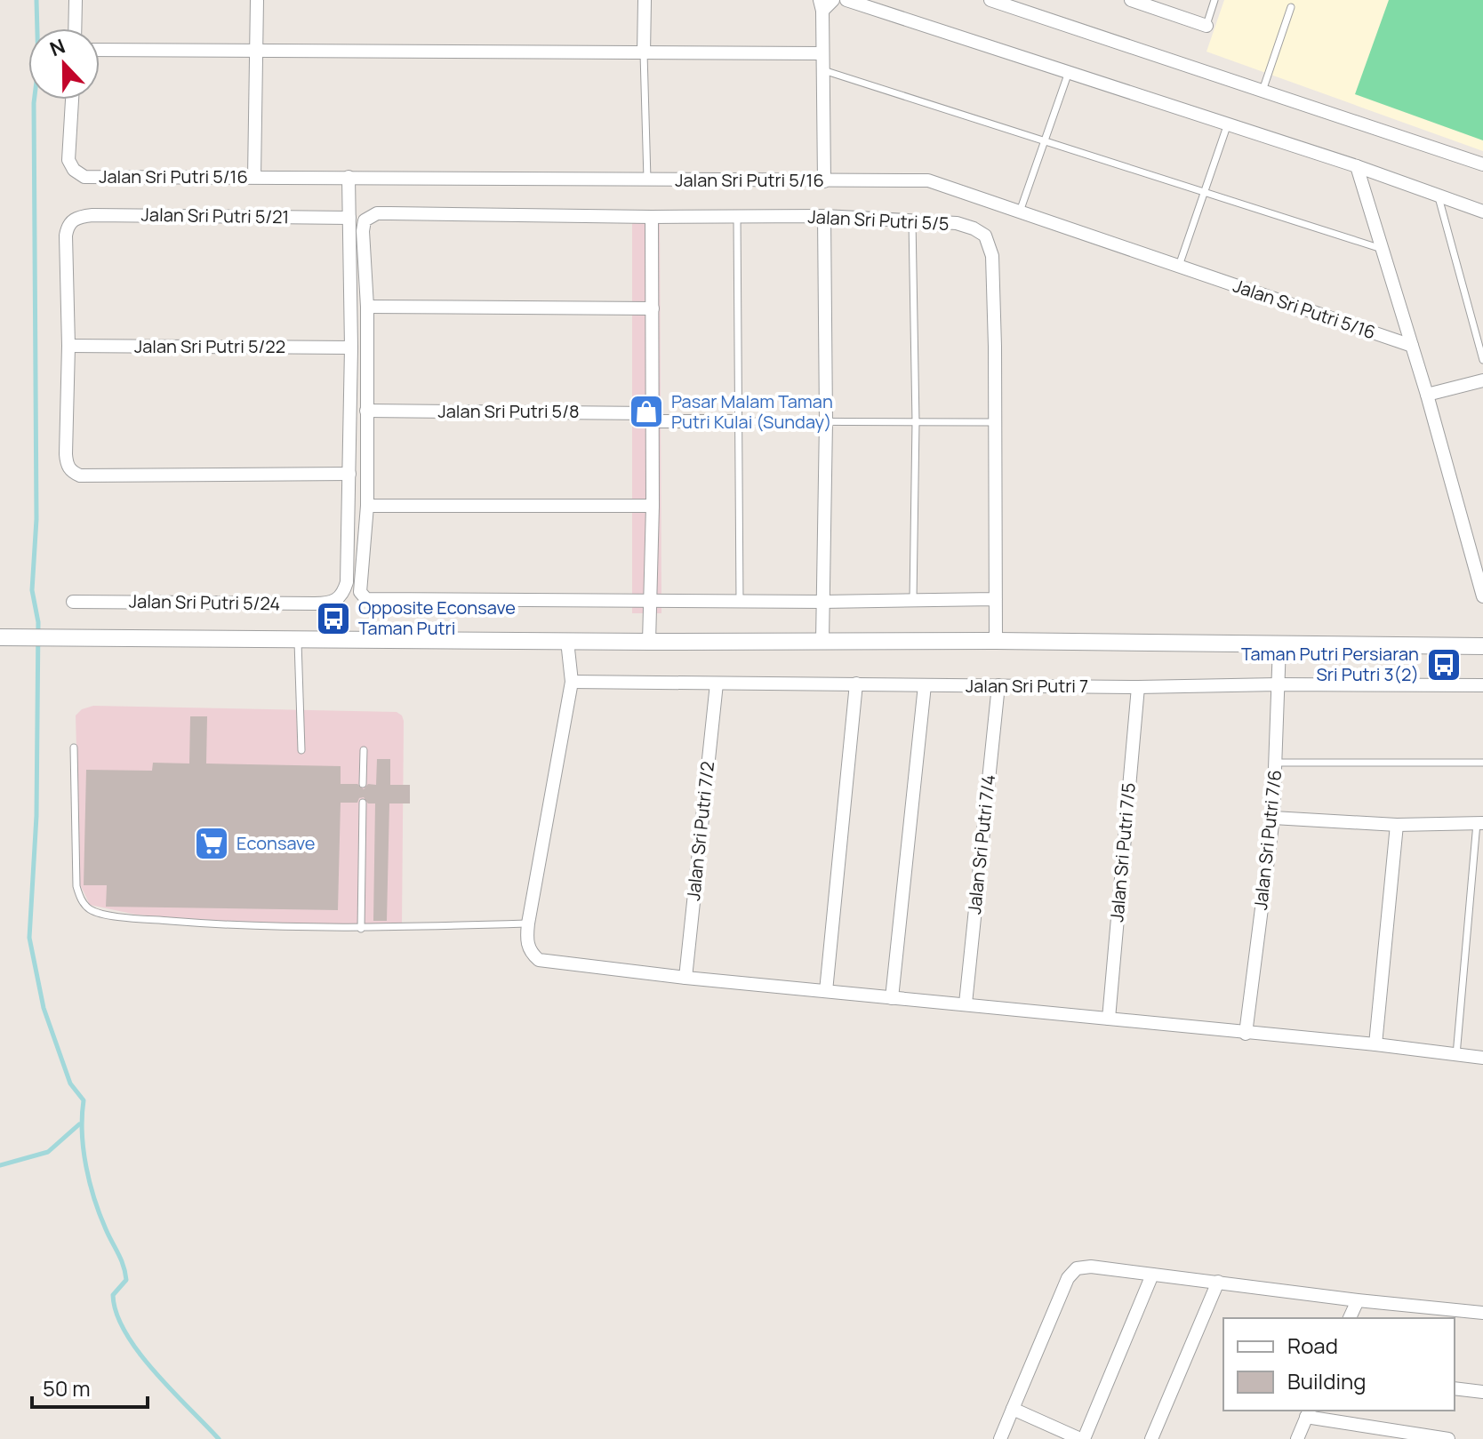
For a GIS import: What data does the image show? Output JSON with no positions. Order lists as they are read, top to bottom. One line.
{"streets":{"street":["Jalan Sri Putri 5/16","Jalan Sri Putri 5/21","Jalan Sri Putri 5/5","Jalan Sri Putri 5/22","Jalan Sri Putri 5/8","Jalan Sri Putri 5/24","Jalan Sri Putri 7","Jalan Sri Putri 7/2","Jalan Sri Putri 7/6","Jalan Sri Putri 7/4","Jalan Sri Putri 7/5"]},"crossings":[["Jalan Sri Putri 5/21","Jalan Sri Putri 5/22"],["Jalan Sri Putri 7","Jalan Sri Putri 7/2"],["Jalan Sri Putri 7","Jalan Sri Putri 7/6"],["Jalan Sri Putri 7","Jalan Sri Putri 7/4"],["Jalan Sri Putri 7","Jalan Sri Putri 7/5"]],"places":{"shop":["Pasar Malam Taman Putri Kulai (Sunday)"],"bus stop":["Opposite Econsave Taman Putri","Taman Putri Persiaran Sri Putri 3(2)"],"supermarket":["Econsave"]},"legend":["Road","Building"],"scale_bar":"50 m","north":"top"}
